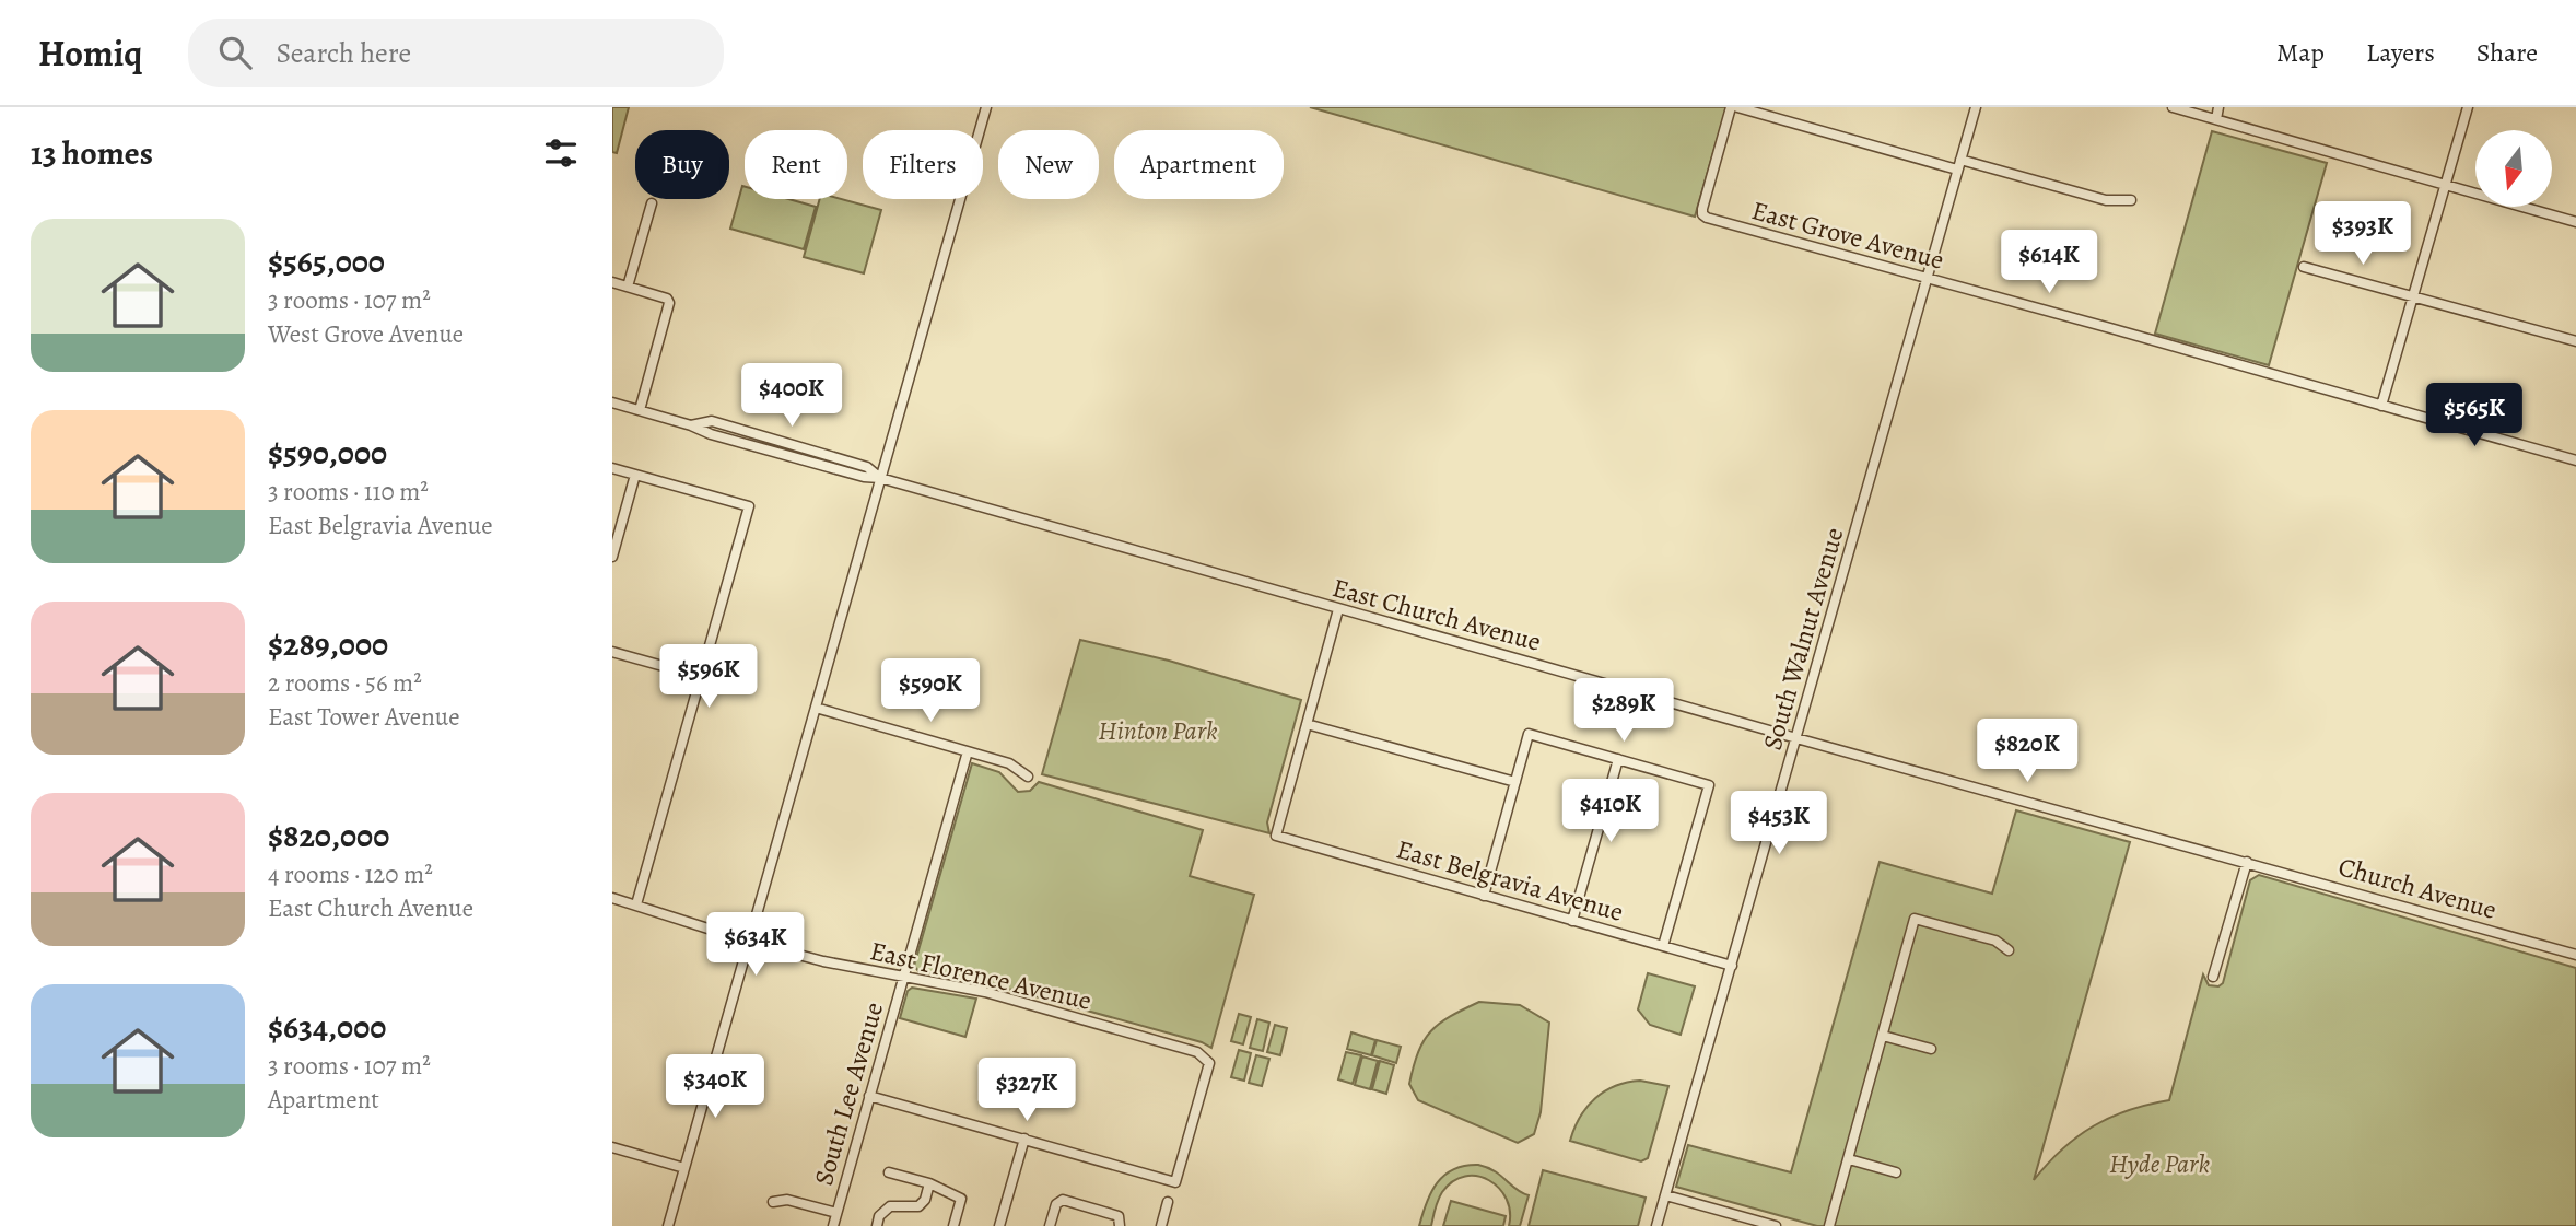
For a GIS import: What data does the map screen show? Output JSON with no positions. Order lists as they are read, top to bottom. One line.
{"streets":{"street":["East Grove Avenue","East Church Avenue","South Walnut Avenue","East Belgravia Avenue","Church Avenue","East Florence Avenue","South Lee Avenue"]},"crossings":[["East Grove Avenue","South Walnut Avenue"],["East Church Avenue","South Walnut Avenue"],["East Church Avenue","Church Avenue"],["South Walnut Avenue","East Belgravia Avenue"],["East Florence Avenue","South Lee Avenue"]],"parks":["Hinton Park","Hyde Park"],"north":"bottom","page":{"header":"Homiq","search":"Search here","nav":["Map","Layers","Share"],"heading":"13 homes","chip":["Buy","Rent","Filters","New","Apartment"],"list":[{"name":"$565,000","note":"3 rooms · 107 m² · West Grove Avenue"},{"name":"$590,000","note":"3 rooms · 110 m² · East Belgravia Avenue"},{"name":"$289,000","note":"2 rooms · 56 m² · East Tower Avenue"},{"name":"$820,000","note":"4 rooms · 120 m² · East Church Avenue"},{"name":"$634,000","note":"3 rooms · 107 m² · Apartment"}],"price":["$393K","$614K","$400K","$565K","$596K","$590K","$289K","$820K","$410K","$453K","$634K","$340K","$327K"]}}
